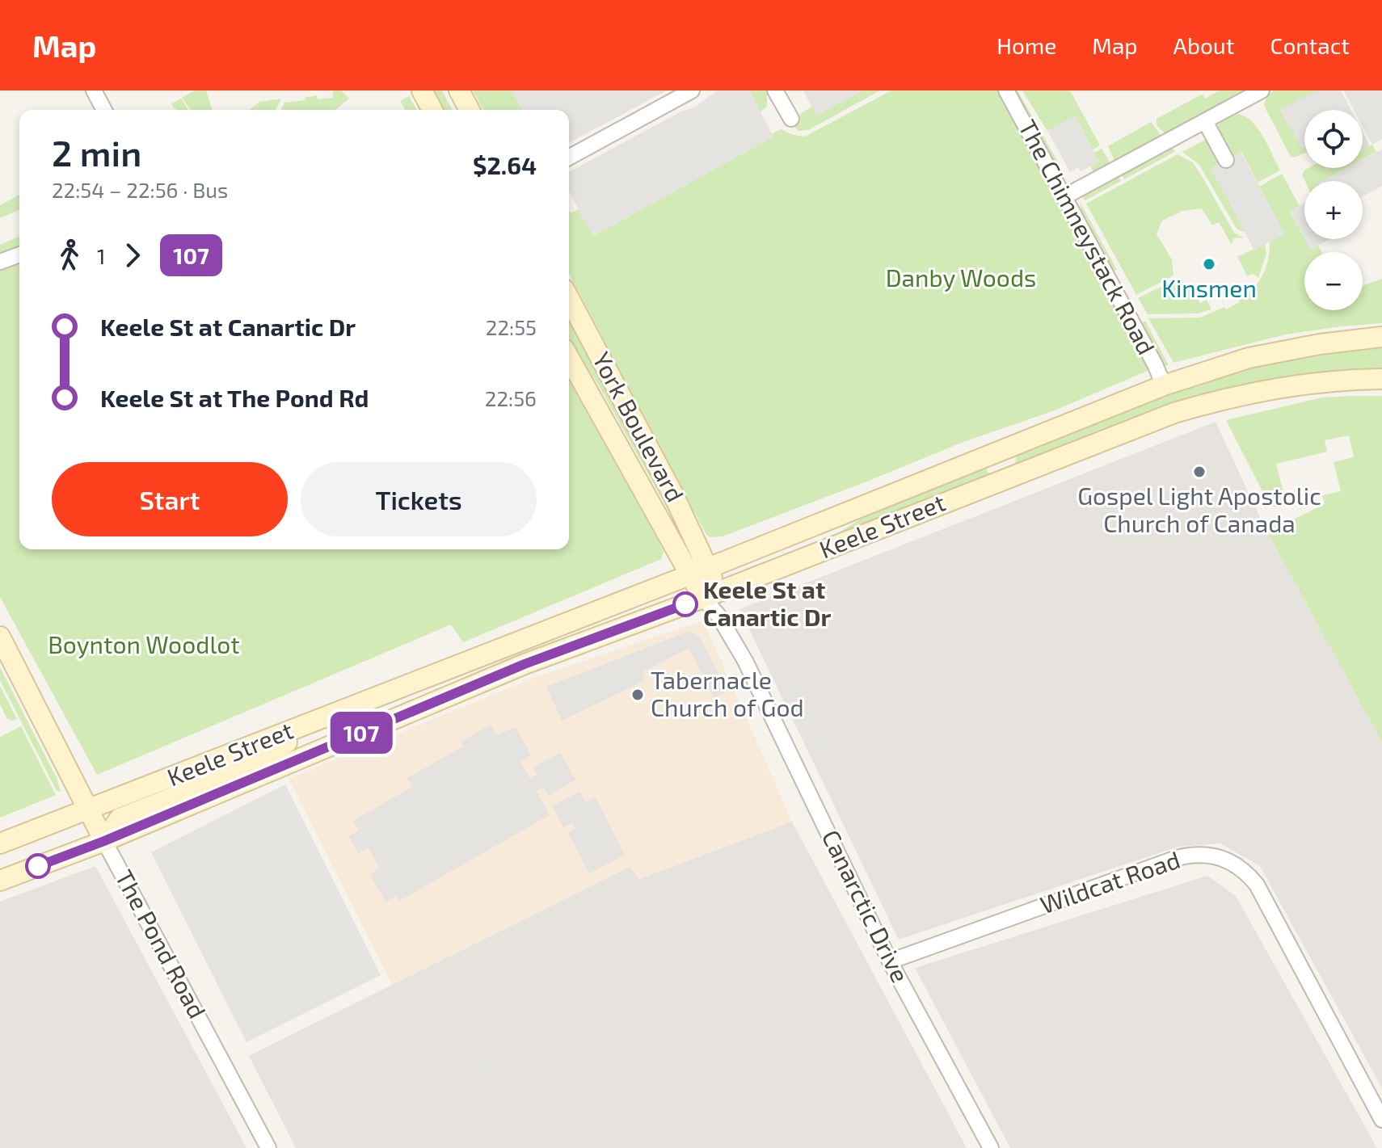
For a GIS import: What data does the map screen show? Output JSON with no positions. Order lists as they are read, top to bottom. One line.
{"streets":{"main road":["York Boulevard","Keele Street","Canarctic Drive","The Pond Road"],"street":["The Chimneystack Road","Wildcat Road"]},"crossings":[["The Chimneystack Road","Keele Street"],["York Boulevard","Keele Street"],["York Boulevard","Canarctic Drive"],["Keele Street","Canarctic Drive"],["Keele Street","The Pond Road"],["Wildcat Road","Canarctic Drive"]],"parks":["Danby Woods","Boynton Woodlot"],"places":["Kinsmen","Gospel Light Apostolic Church of Canada","Keele St at Canartic Dr","Tabernacle Church of God"],"lines":["bus line 107"],"page":{"header":"Map","nav":["Home","Map","About","Contact"],"on_map":"107","map_buttons":["+","−"],"heading":["2 min","22:54 – 22:56 · Bus","$2.64"],"legs":["1","107"],"list":[{"name":"Keele St at Canartic Dr","value":"22:55"},{"name":"Keele St at The Pond Rd","value":"22:56"}],"buttons":["Start","Tickets"]}}
